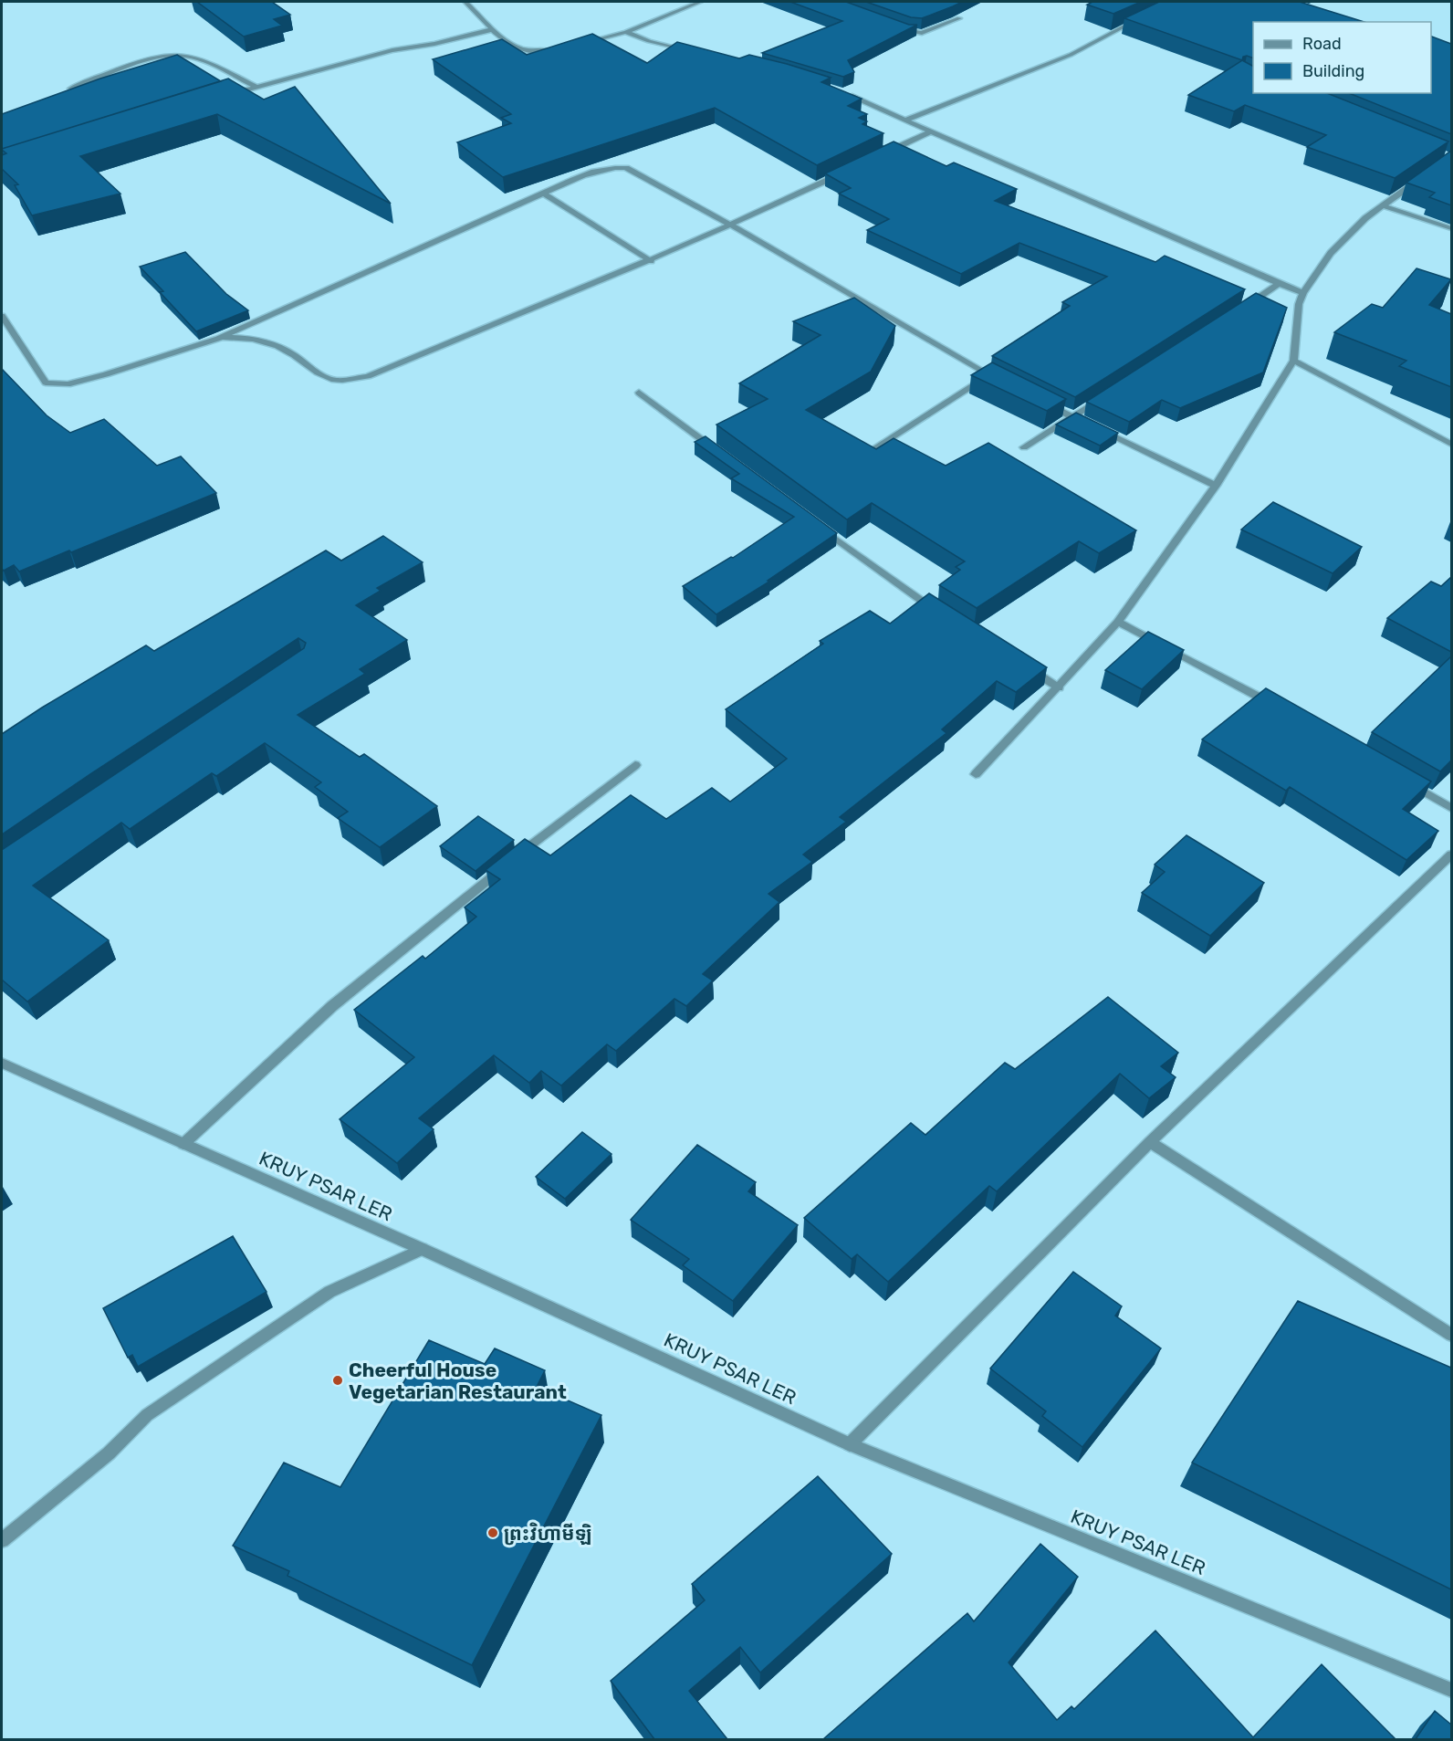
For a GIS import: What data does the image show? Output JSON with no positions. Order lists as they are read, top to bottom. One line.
{"streets":{"street":["KRUY PSAR LER"]},"places":["Cheerful House Vegetarian Restaurant","ព្រះវិហាមីឡិ"],"legend":["Road","Building"]}
